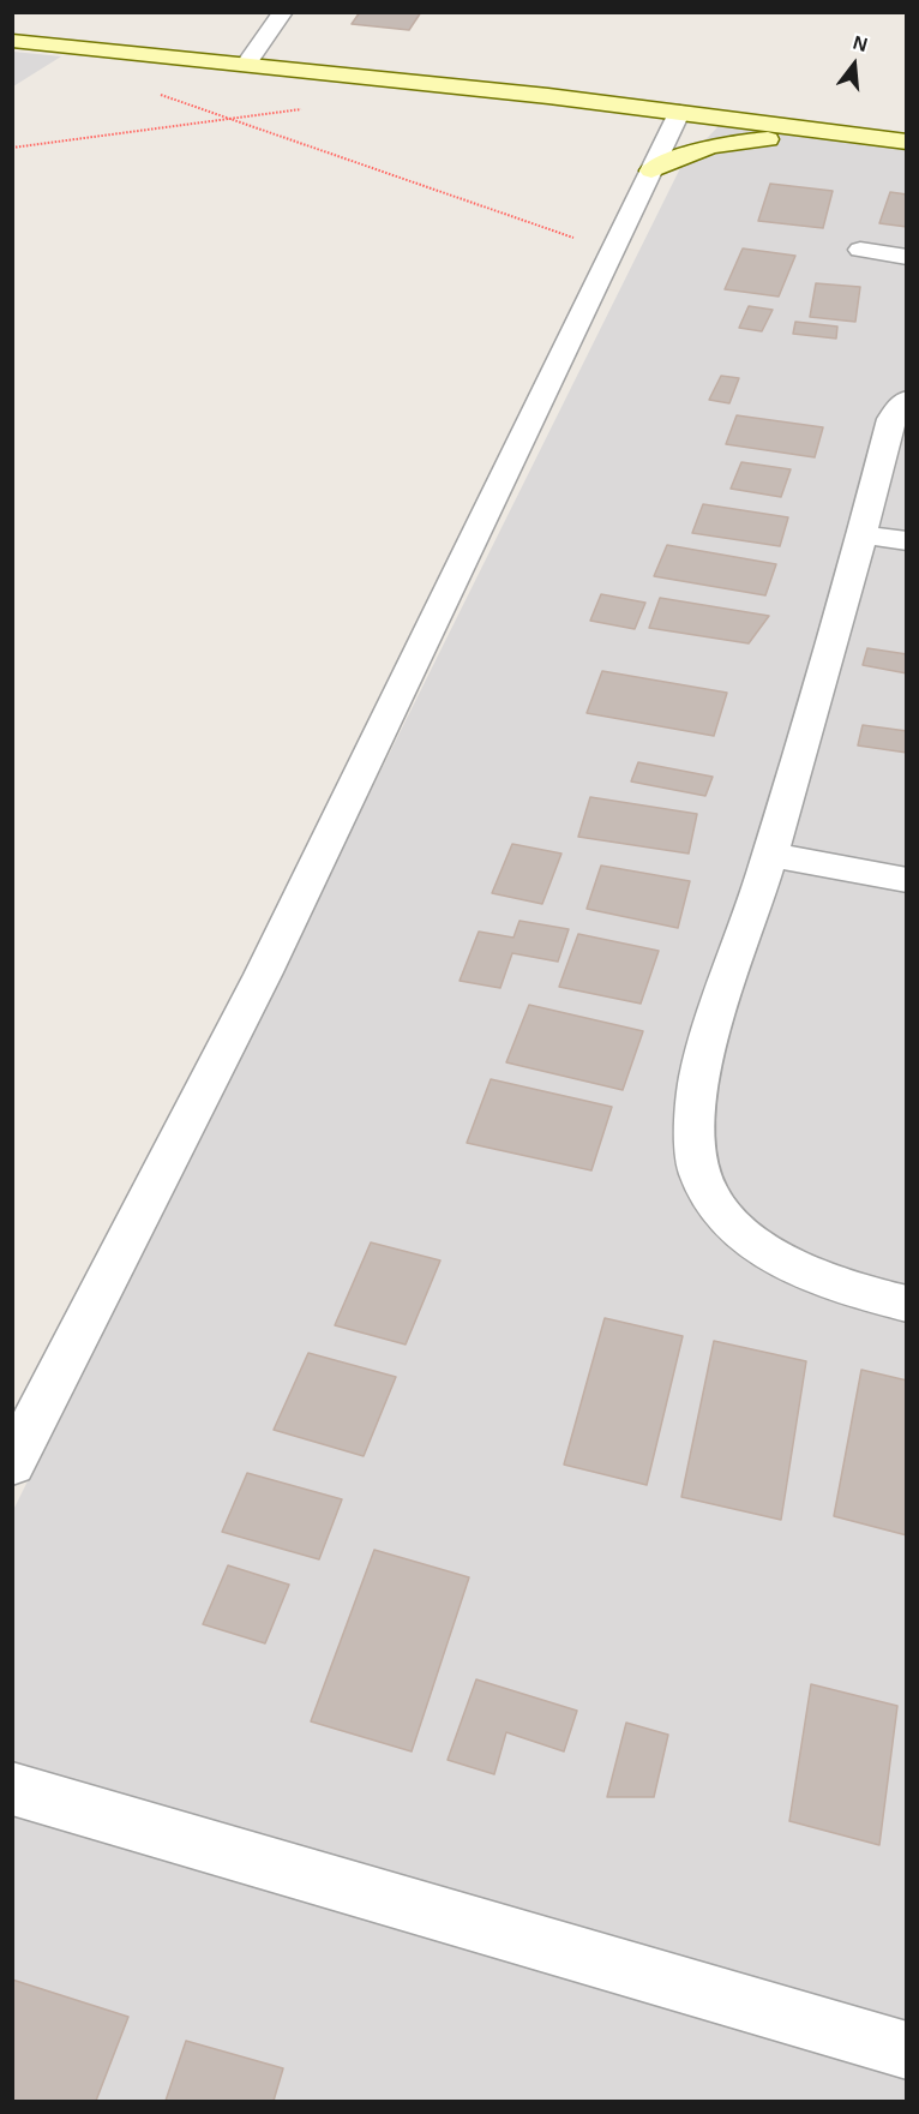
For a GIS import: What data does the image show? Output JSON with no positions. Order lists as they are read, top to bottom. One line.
{"north":"top"}
